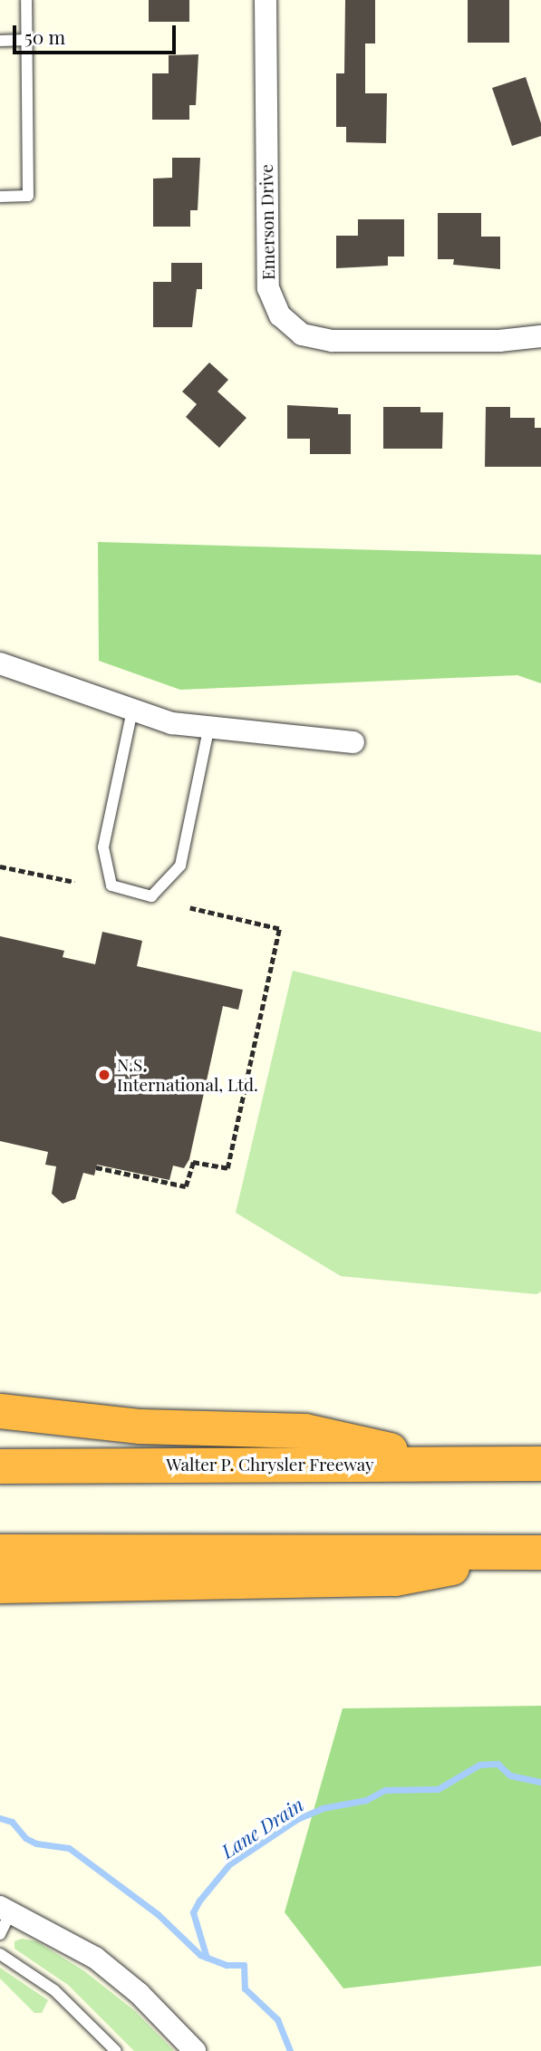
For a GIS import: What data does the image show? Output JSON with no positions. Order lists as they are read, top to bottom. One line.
{"streets":{"highway":["Walter P. Chrysler Freeway"],"street":["Emerson Drive"]},"water":["Lane Drain"],"places":["N.S. International, Ltd."],"scale_bar":"50 m"}
